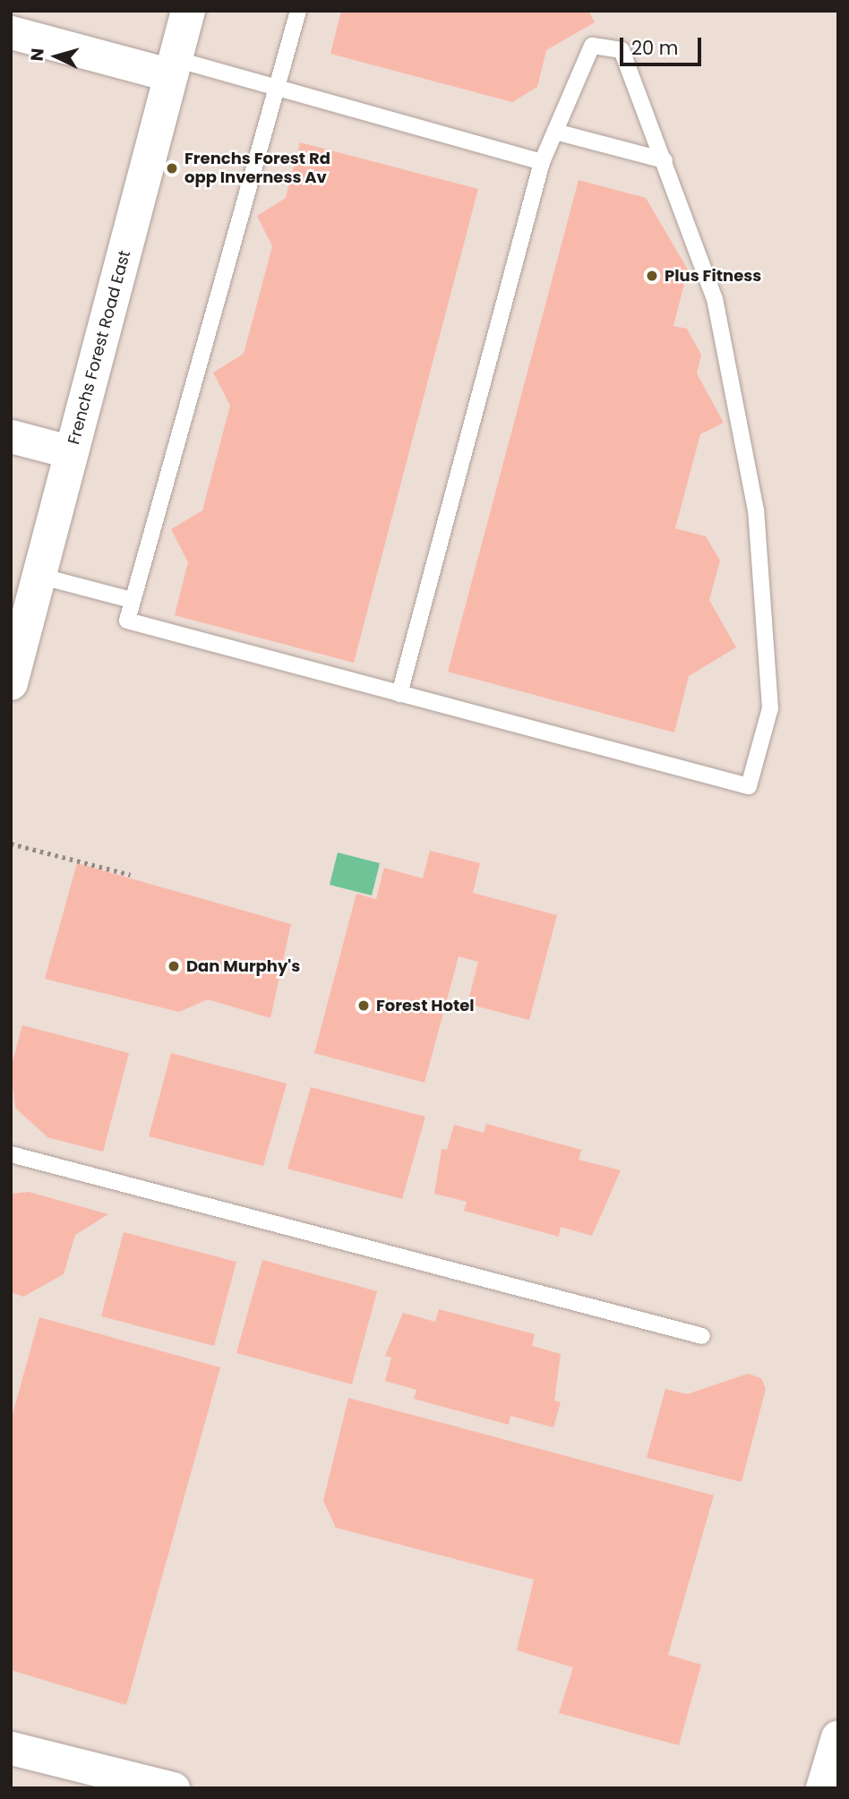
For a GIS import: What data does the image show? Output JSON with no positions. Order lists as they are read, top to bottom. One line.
{"streets":{"main road":["Frenchs Forest Road East"]},"places":["Frenchs Forest Rd opp Inverness Av","Plus Fitness","Dan Murphy's","Forest Hotel"],"scale_bar":"20 m","north":"left"}
